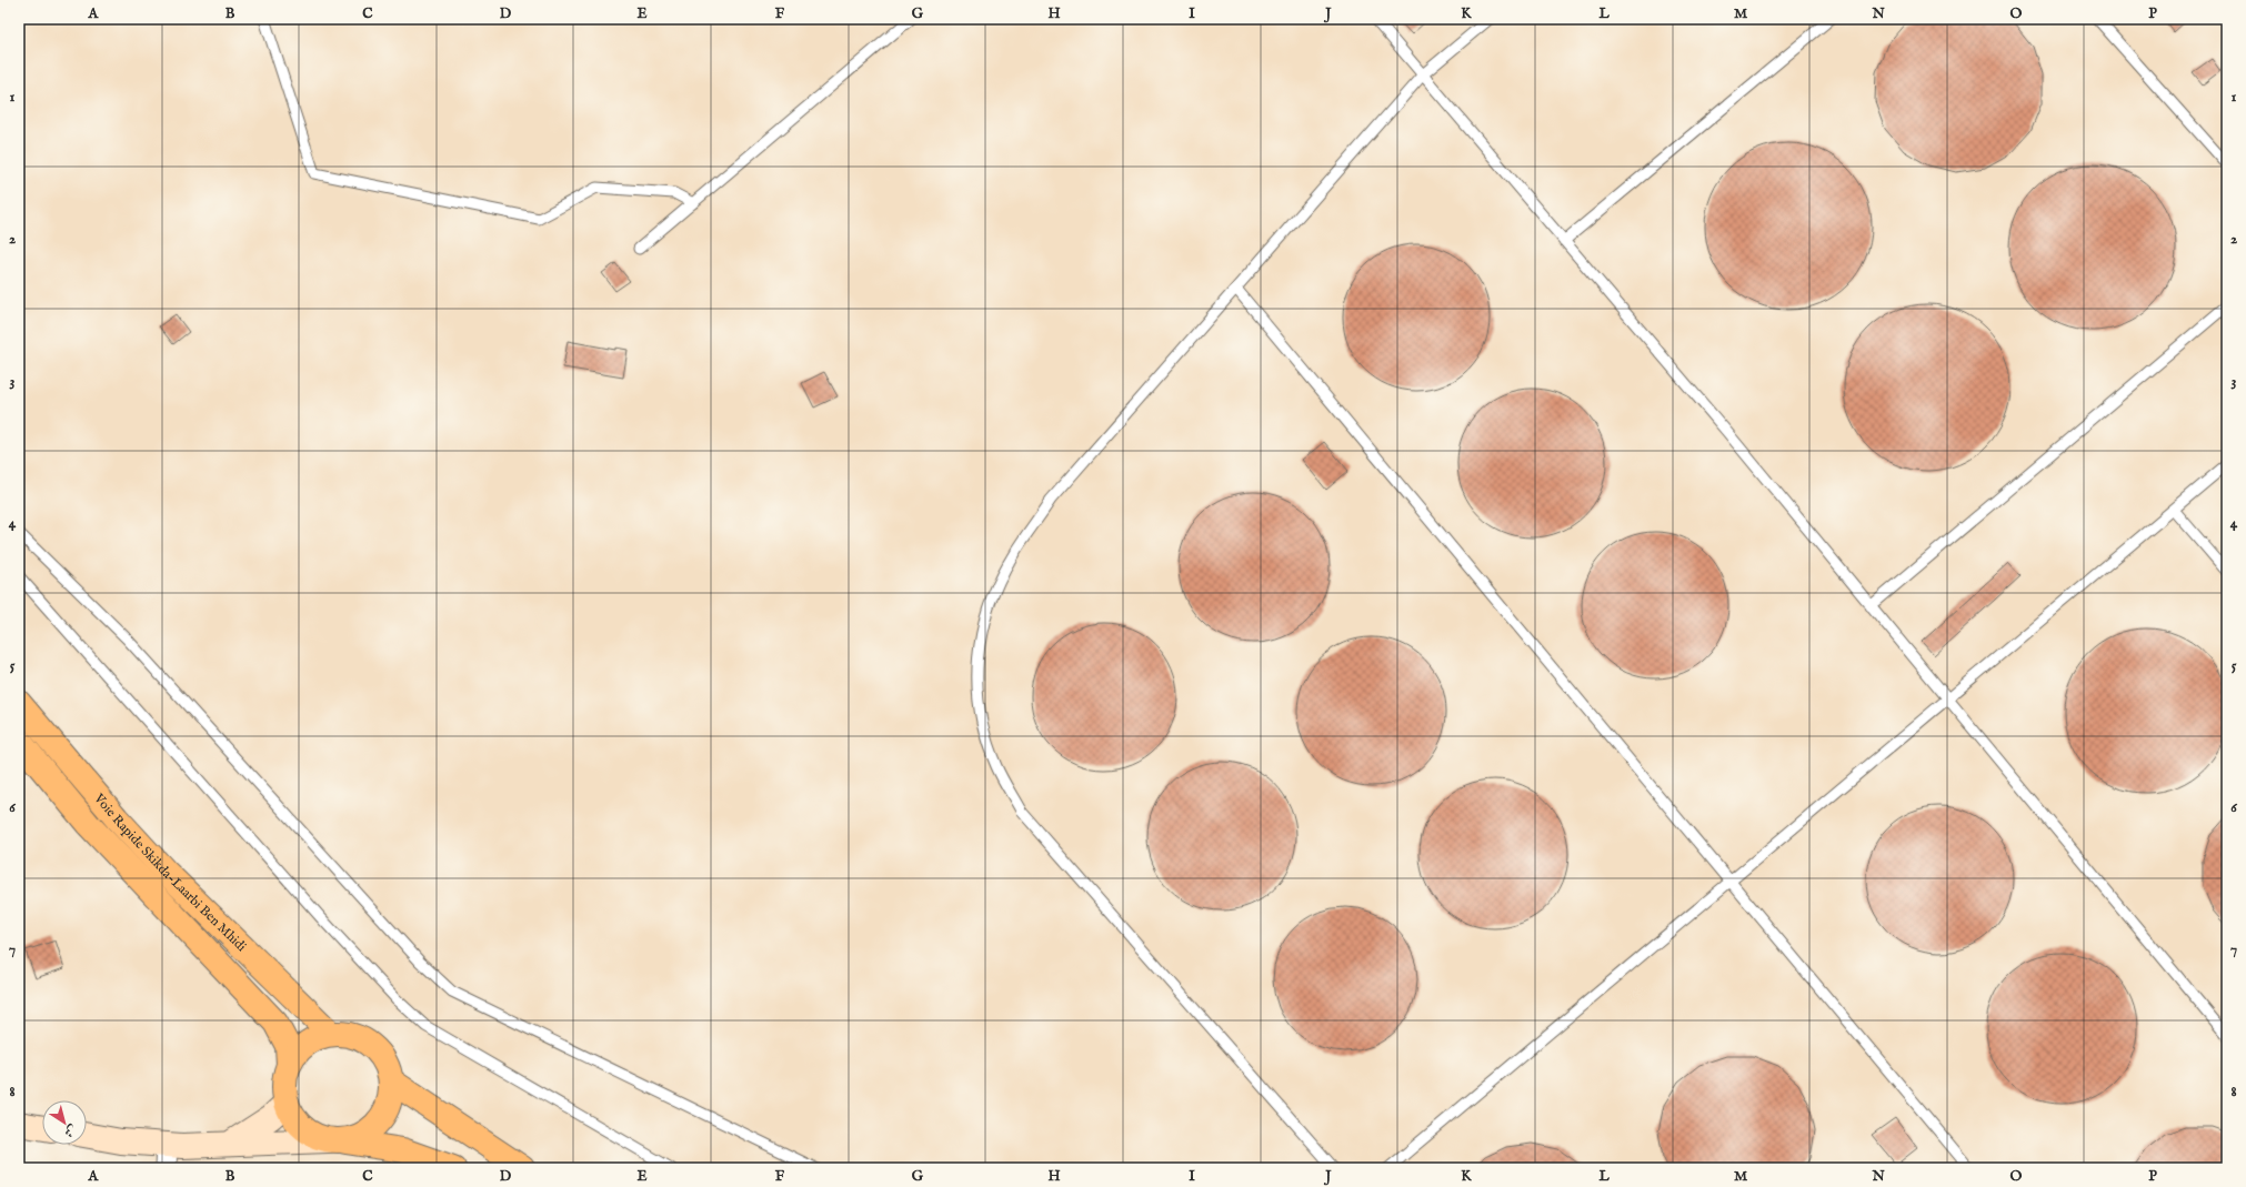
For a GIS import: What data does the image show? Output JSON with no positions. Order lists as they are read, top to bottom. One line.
{"streets":{"highway":["Voie Rapide Skikda-Laarbi Ben Mhidi"]},"north":"bottom right","grid":{"columns":["A","B","C","D","E","F","G","H","I","J","K","L","M","N","O","P"],"rows":["1","2","3","4","5","6","7","8"]}}
